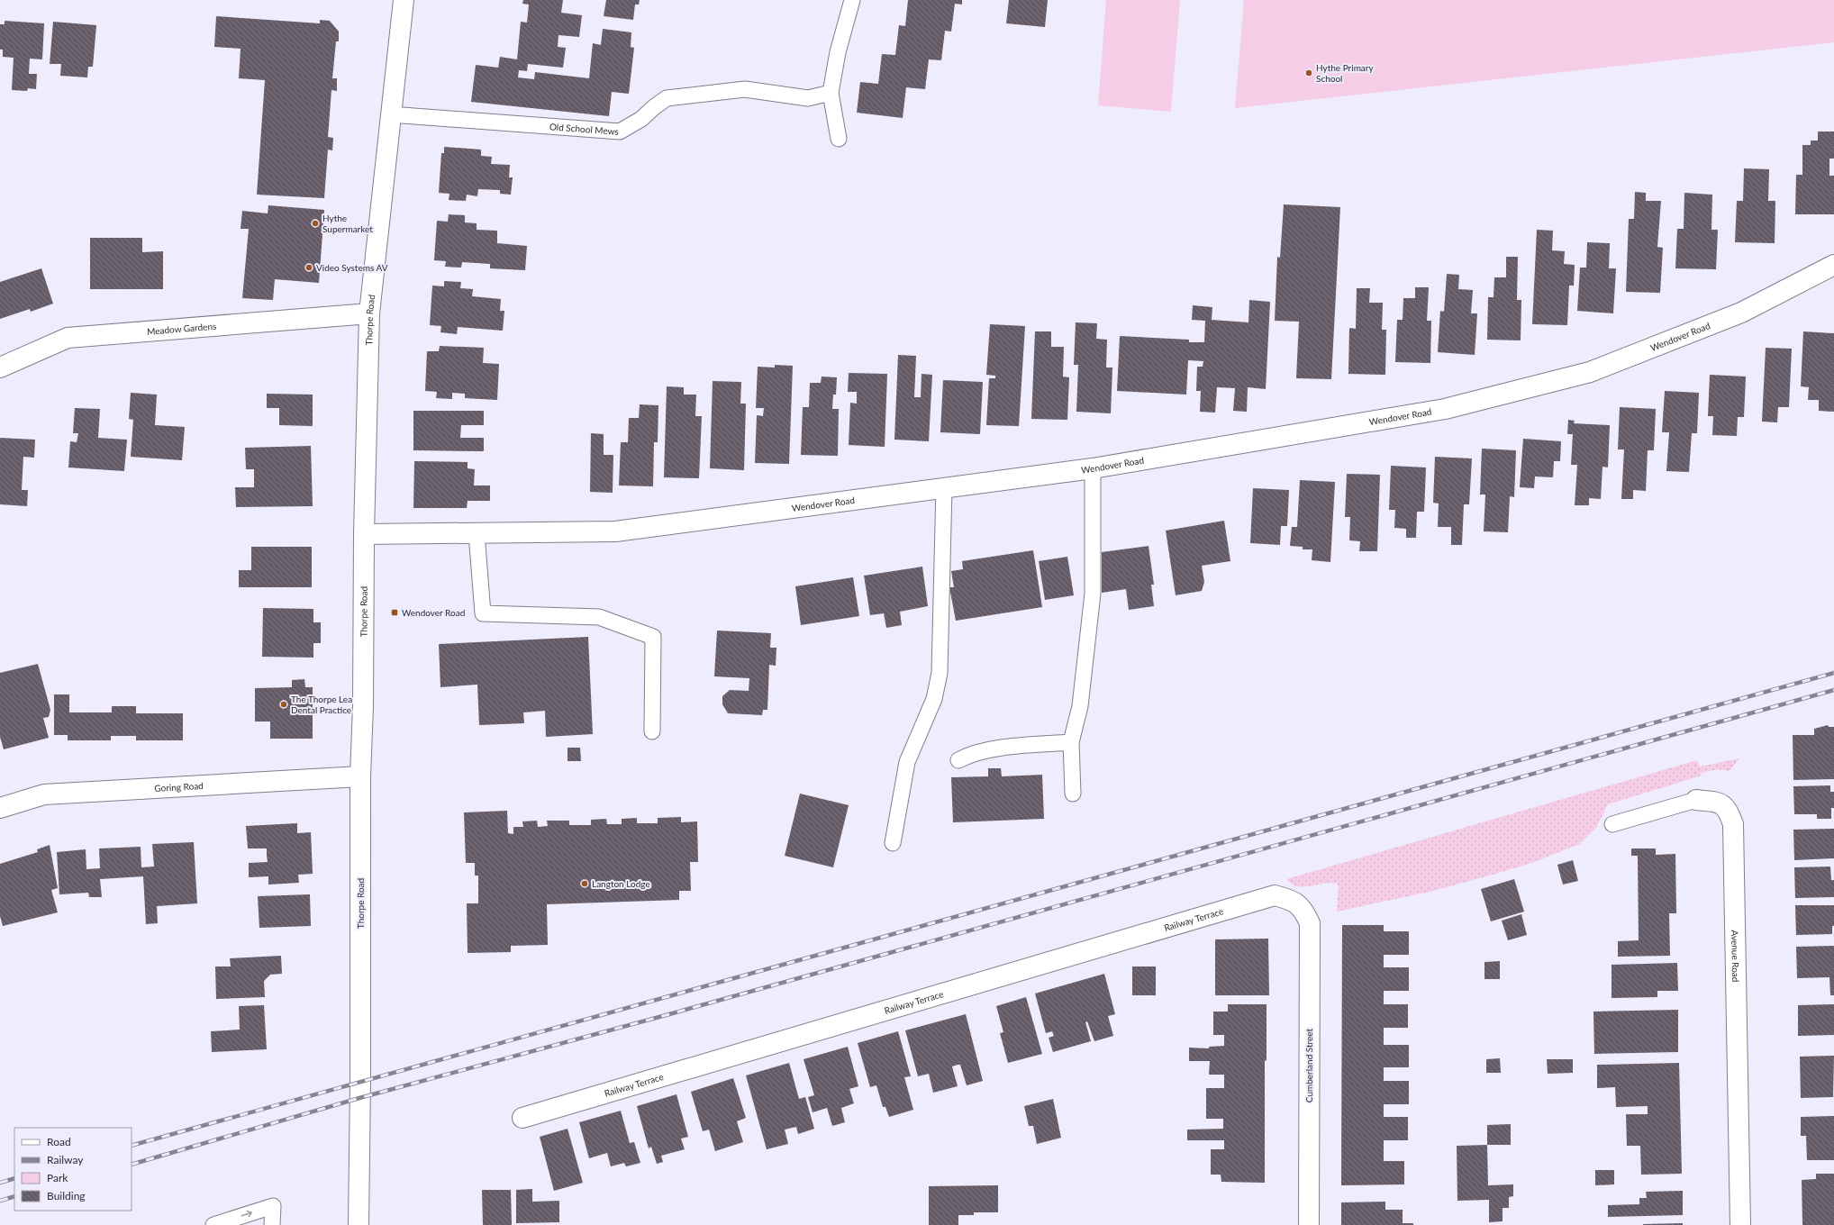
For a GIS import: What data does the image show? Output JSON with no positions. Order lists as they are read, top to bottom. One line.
{"streets":{"street":["Thorpe Road","Meadow Gardens","Wendover Road","Goring Road","Railway Terrace","Avenue Road","Cumberland Street"],"lane":["Old School Mews"]},"crossings":[["Old School Mews","Thorpe Road"],["Thorpe Road","Meadow Gardens"],["Thorpe Road","Wendover Road"],["Thorpe Road","Goring Road"],["Railway Terrace","Cumberland Street"]],"places":{"other":["Hythe Primary School","Hythe Supermarket","Video Systems AV","The Thorpe Lea Dental Practice","Langton Lodge"],"transit":["Wendover Road"]},"legend":["Road","Railway","Park","Building"]}
